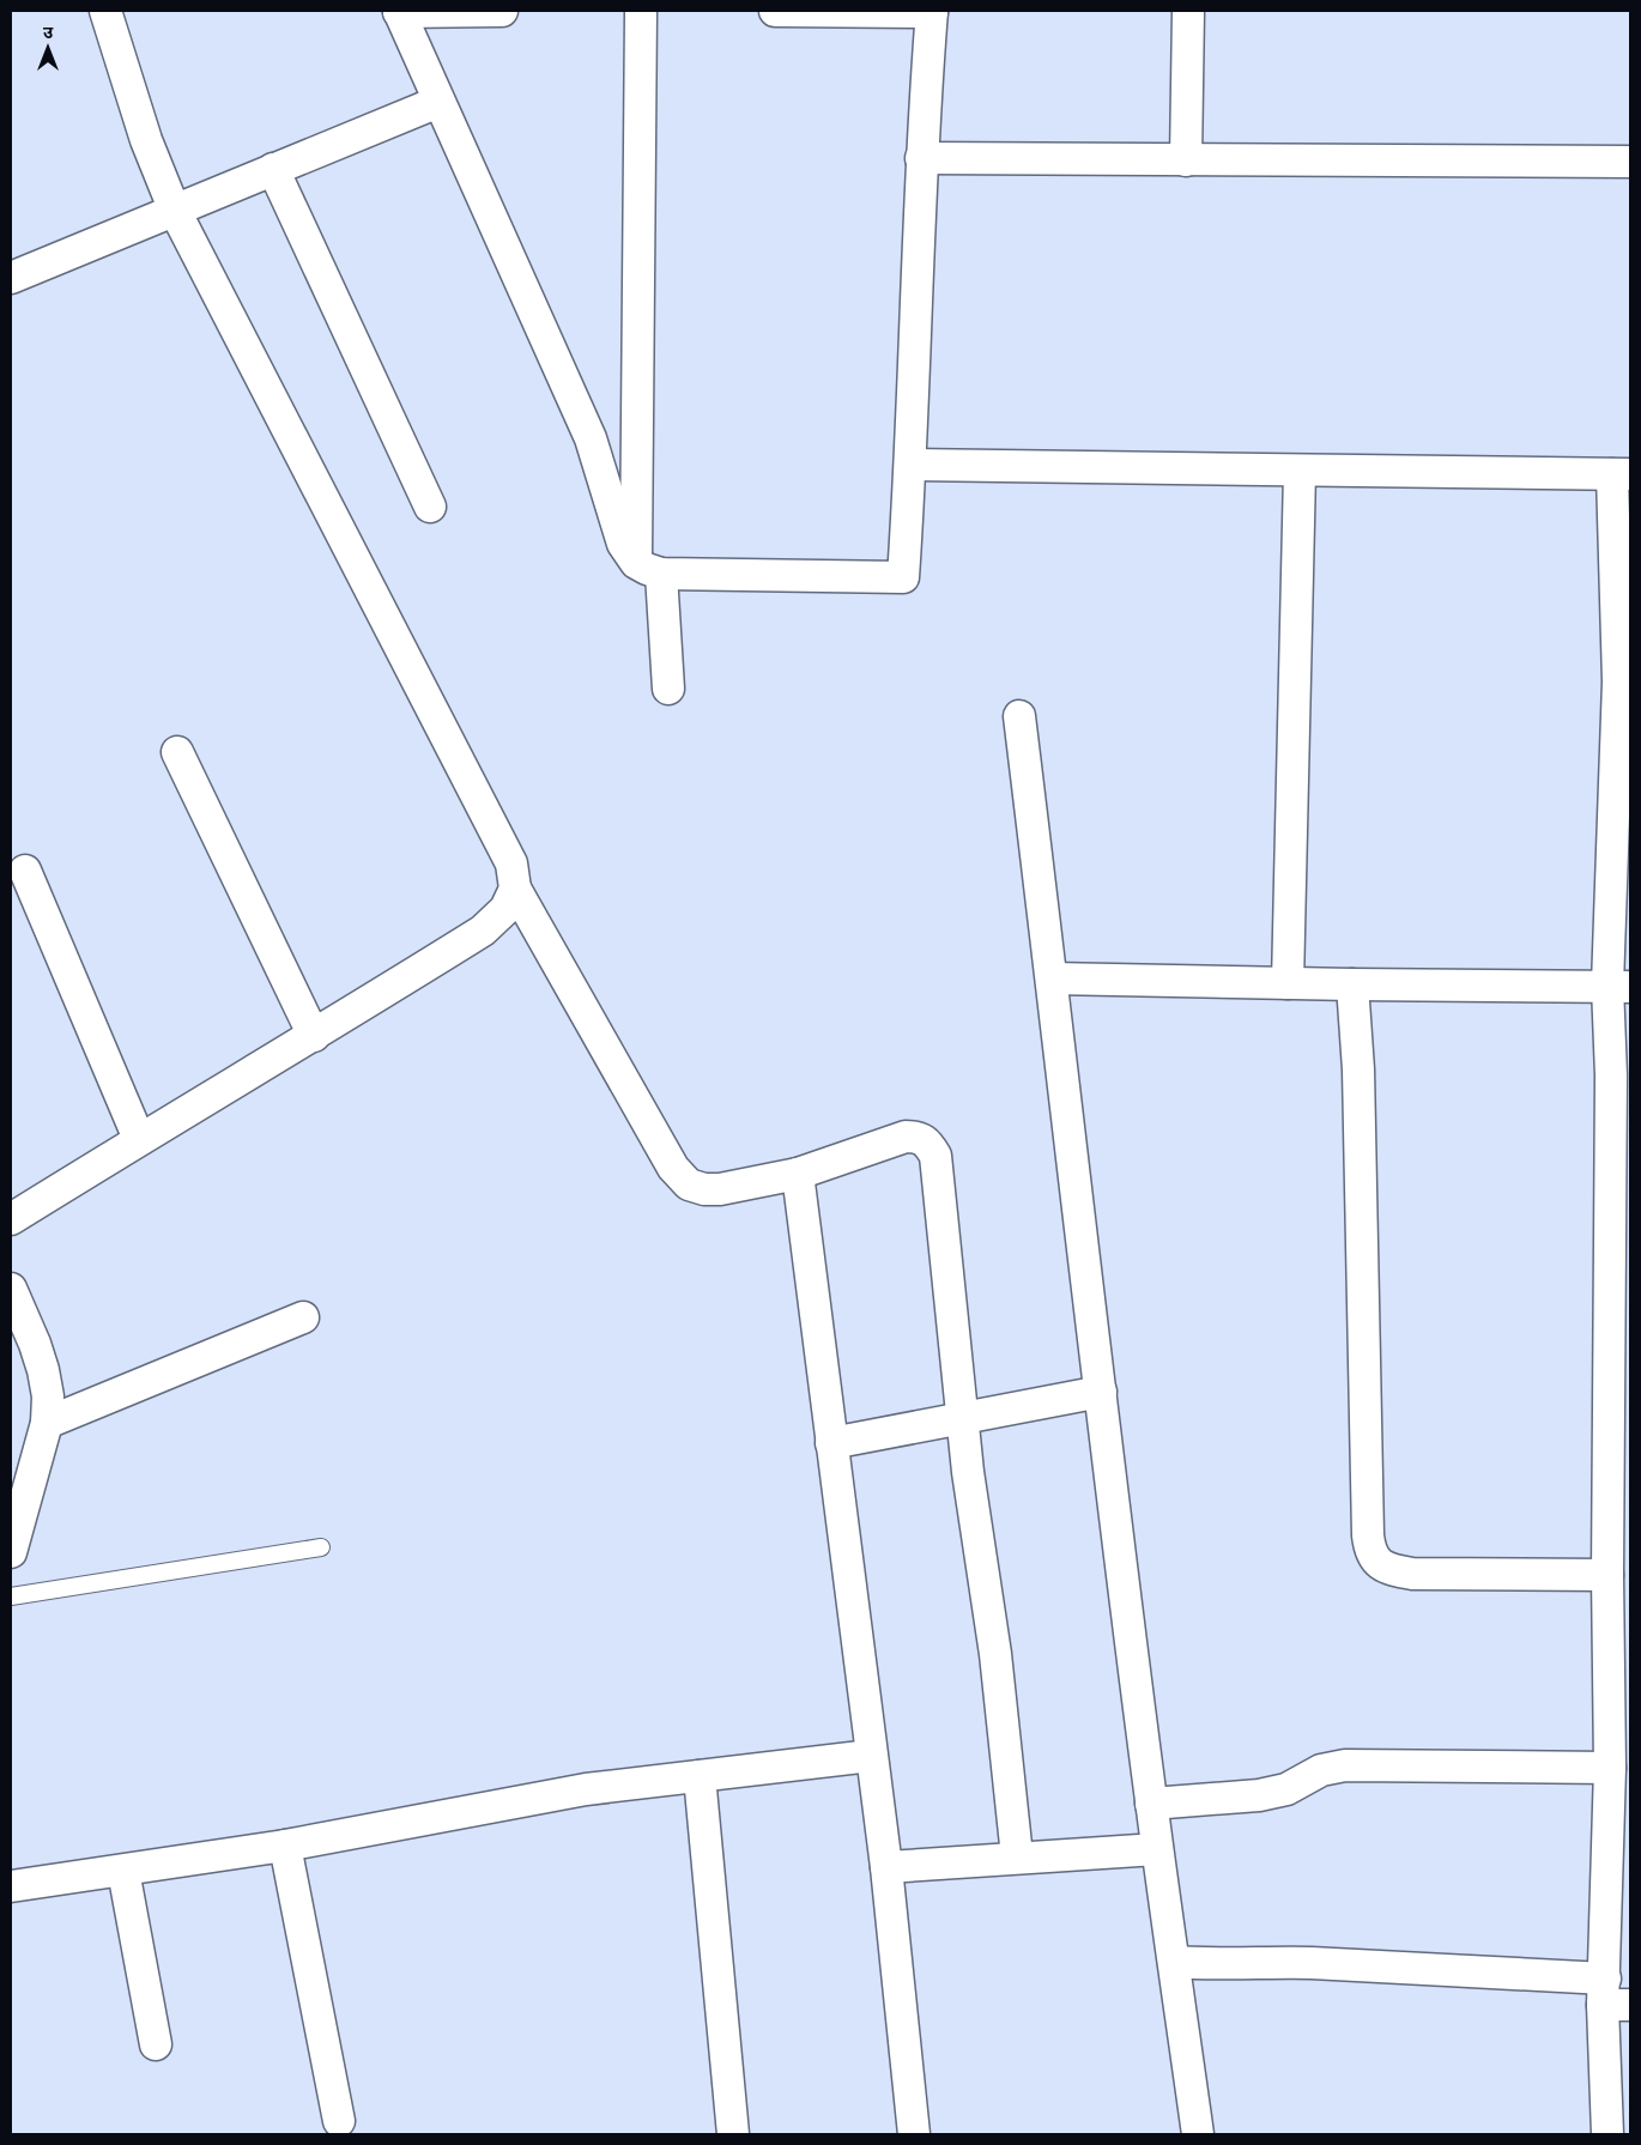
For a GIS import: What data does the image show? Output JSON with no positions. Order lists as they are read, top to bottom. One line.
{"north":"top"}
